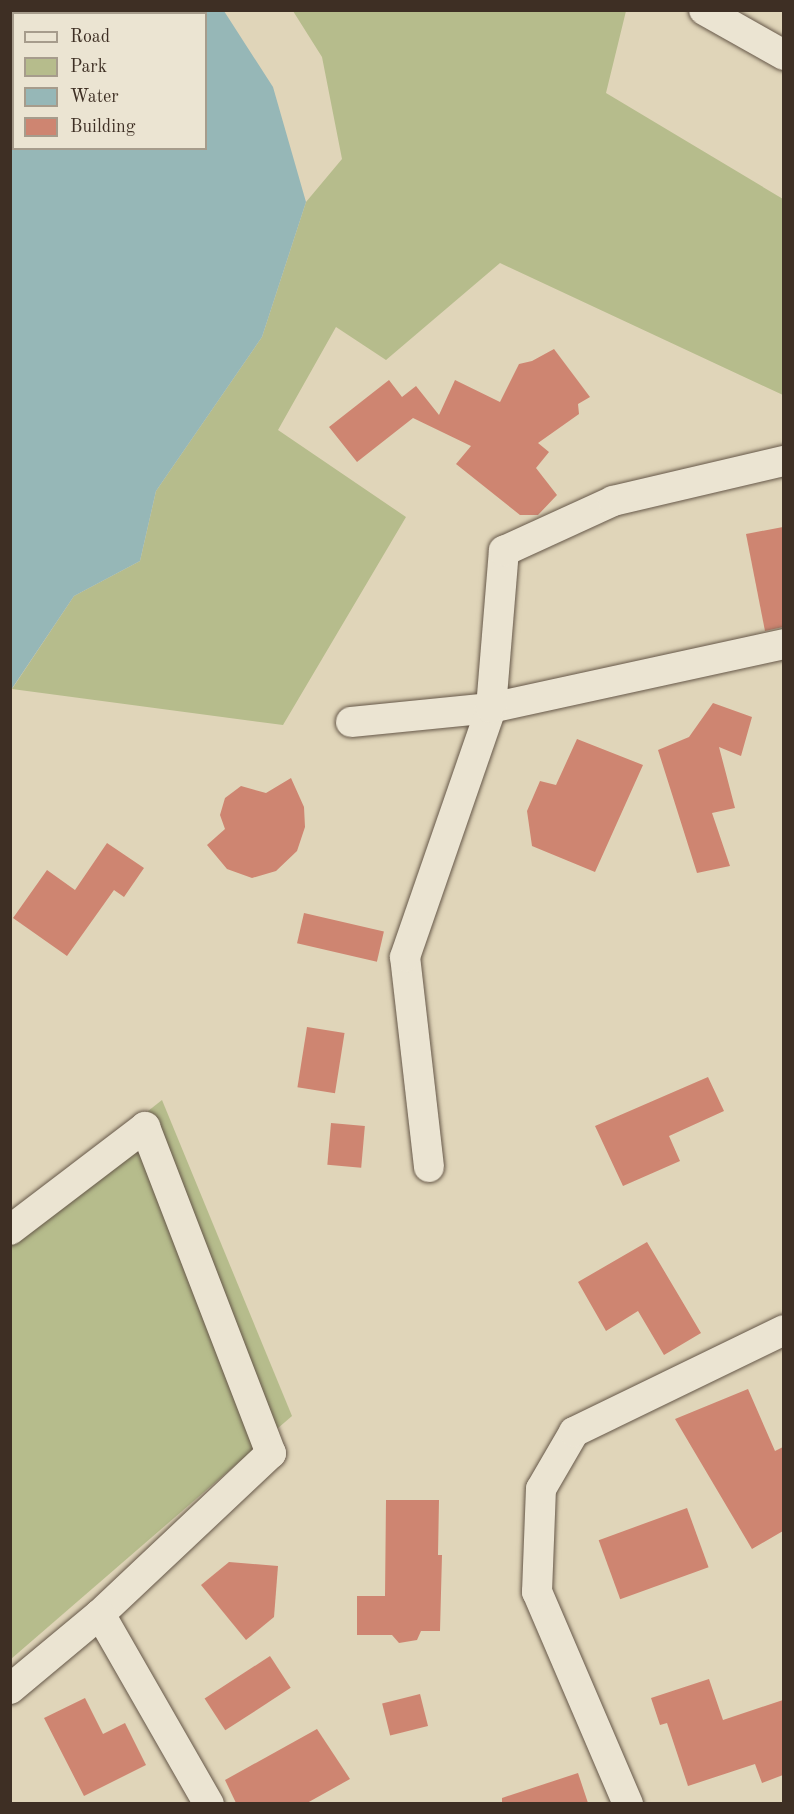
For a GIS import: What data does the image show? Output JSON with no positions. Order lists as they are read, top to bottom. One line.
{"legend":["Road","Park","Water","Building"]}
